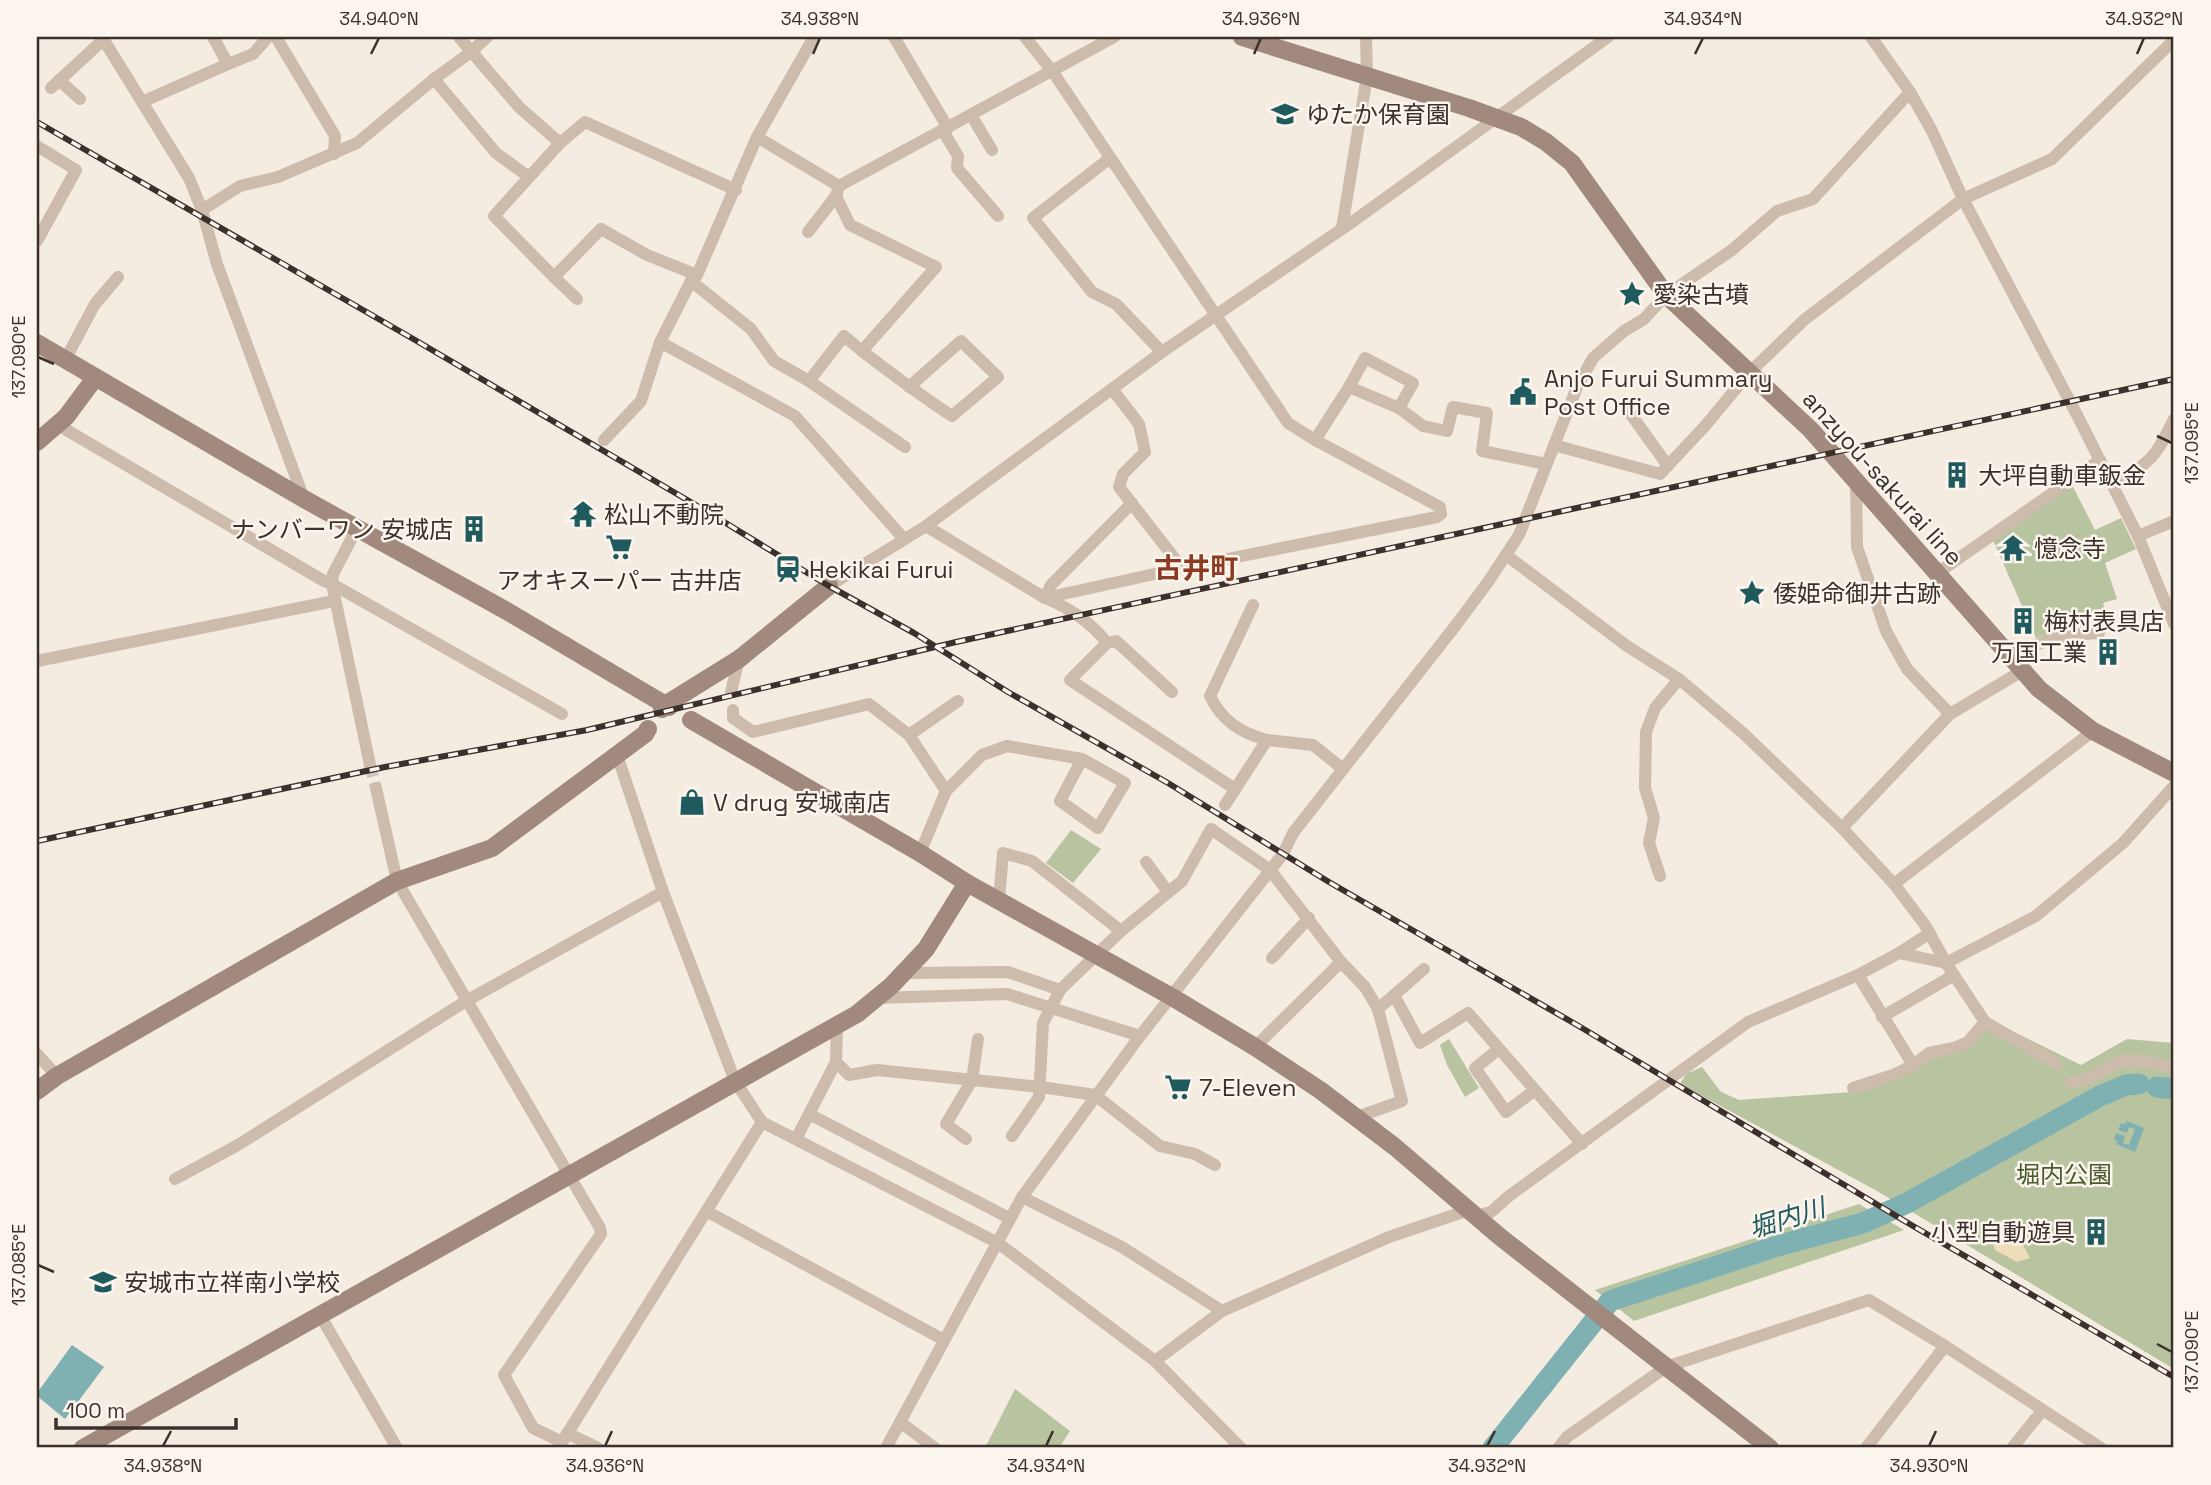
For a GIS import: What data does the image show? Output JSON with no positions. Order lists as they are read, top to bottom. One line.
{"streets":{"street":["anzyou-sakurai line"]},"districts":["古井町"],"water":["堀内川"],"parks":["堀内公園"],"places":{"school or university":["ゆたか保育園","安城市立祥南小学校"],"place":["愛染古墳","倭姫命御井古跡"],"public building":["Anjo Furui Summary Post Office"],"building":["大坪自動車鈑金","ナンバーワン 安城店","梅村表具店","万国工業","小型自動遊具"],"temple":["松山不動院","憶念寺"],"supermarket":["アオキスーパー 古井店","7-Eleven"],"station":["Hekikai Furui"],"shop":["V drug 安城南店"]},"scale_bar":"100 m","coordinates":["34.940°N","34.938°N","34.936°N","34.934°N","34.932°N","137.090°E","137.095°E","137.085°E","34.930°N"]}
